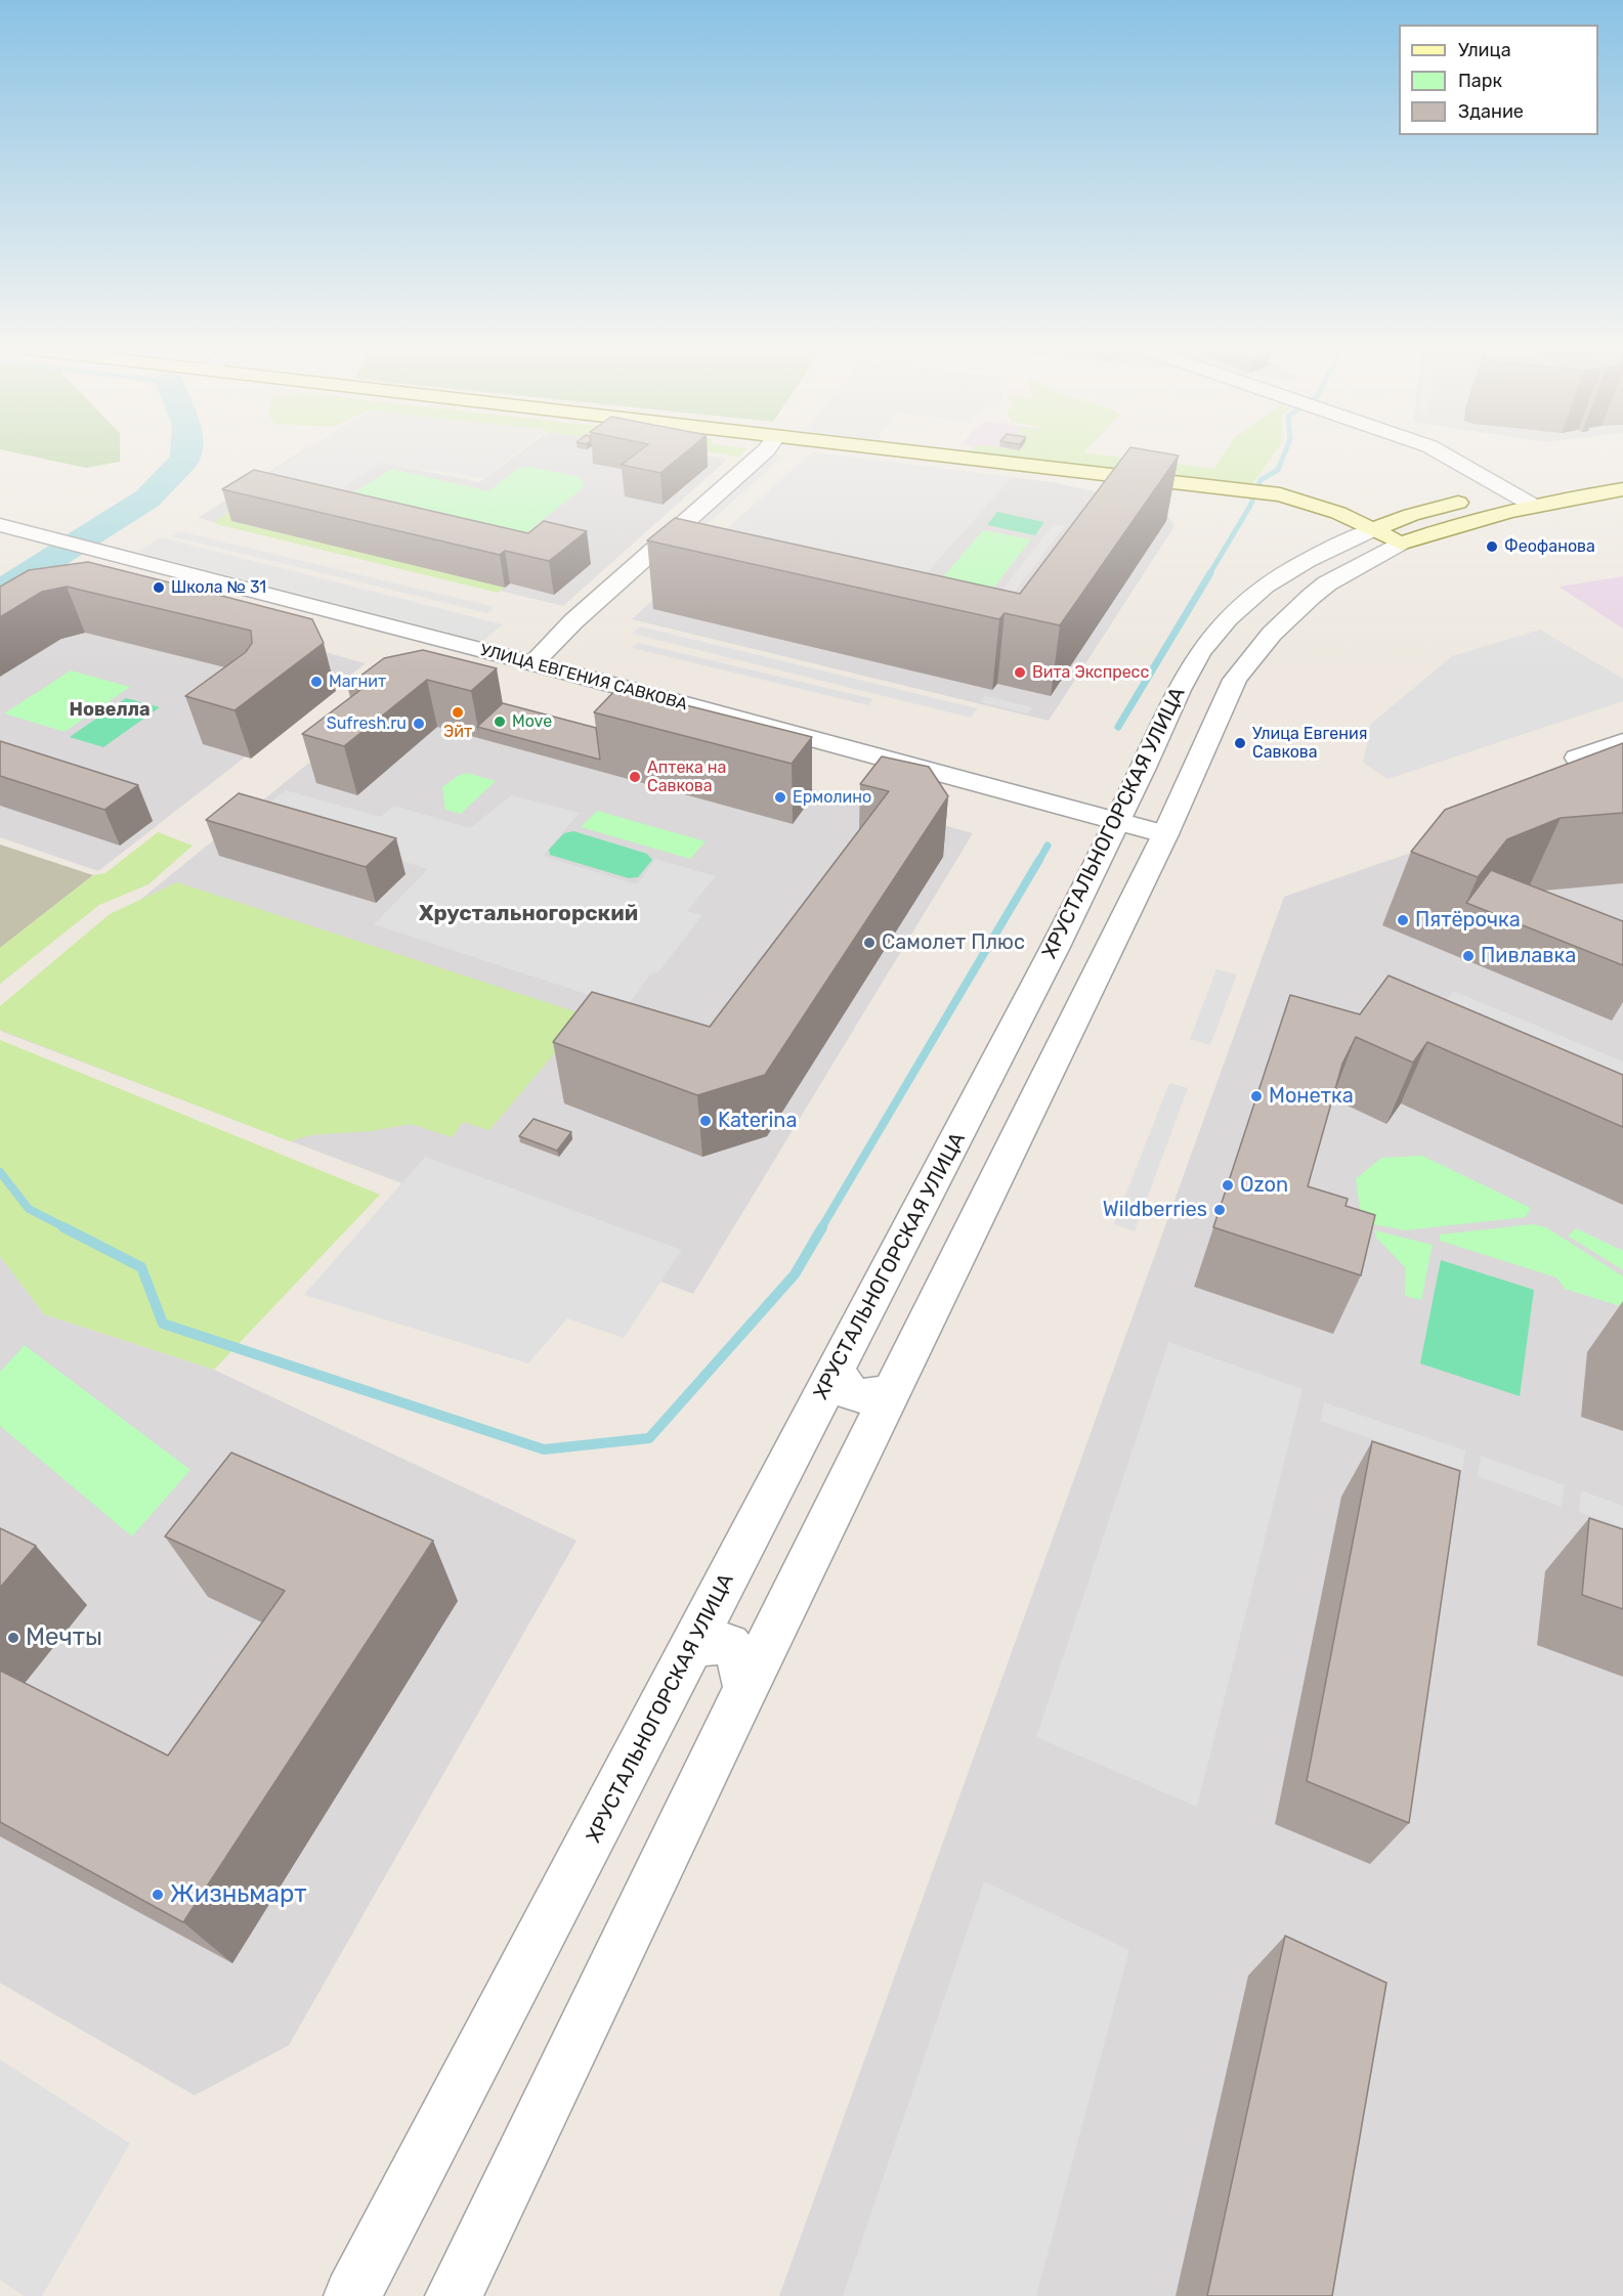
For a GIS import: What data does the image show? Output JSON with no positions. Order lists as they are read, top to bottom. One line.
{"streets":{"main road":["ХРУСТАЛЬНОГОРСКАЯ УЛИЦА"],"street":["УЛИЦА ЕВГЕНИЯ САВКОВА"]},"crossings":[["УЛИЦА ЕВГЕНИЯ САВКОВА","ХРУСТАЛЬНОГОРСКАЯ УЛИЦА"]],"districts":["Новелла","Хрустальногорский"],"places":["Феофанова","Школа № 31","Вита Экспресс","Магнит","Эйт","Move","Sufresh.ru","Улица Евгения Савкова","Аптека на Савкова","Ермолино","Пятёрочка","Самолет Плюс","Пивлавка","Монетка","Katerina","Ozon","Wildberries","Мечты","Жизньмарт"],"legend":["Улица","Парк","Здание"]}
